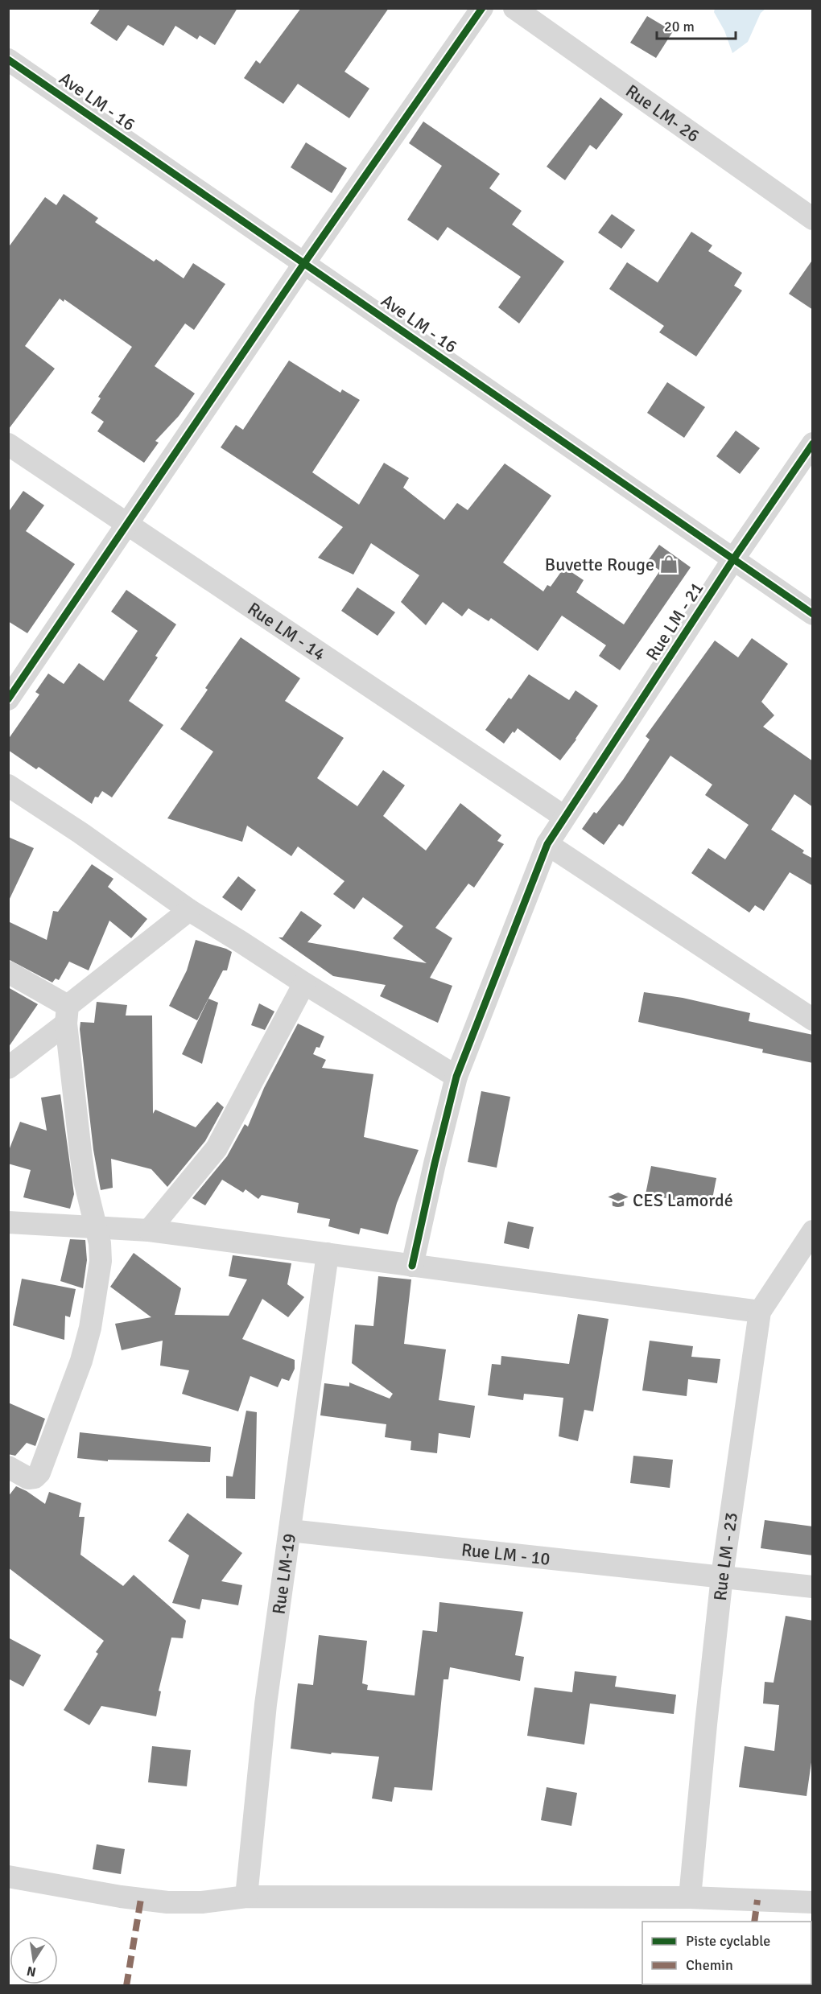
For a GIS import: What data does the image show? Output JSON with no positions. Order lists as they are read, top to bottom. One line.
{"streets":{"street":["Ave LM - 16","Rue LM- 26","Rue LM - 21","Rue LM - 14","Rue LM - 10","Rue LM - 23","Rue LM-19"]},"crossings":[["Ave LM - 16","Rue LM - 21"],["Rue LM - 21","Rue LM - 14"],["Rue LM - 10","Rue LM - 23"],["Rue LM - 10","Rue LM-19"]],"places":{"shop":["Buvette Rouge"],"school or university":["CES Lamordé"]},"legend":["Piste cyclable","Chemin"],"scale_bar":"20 m","north":"bottom"}
